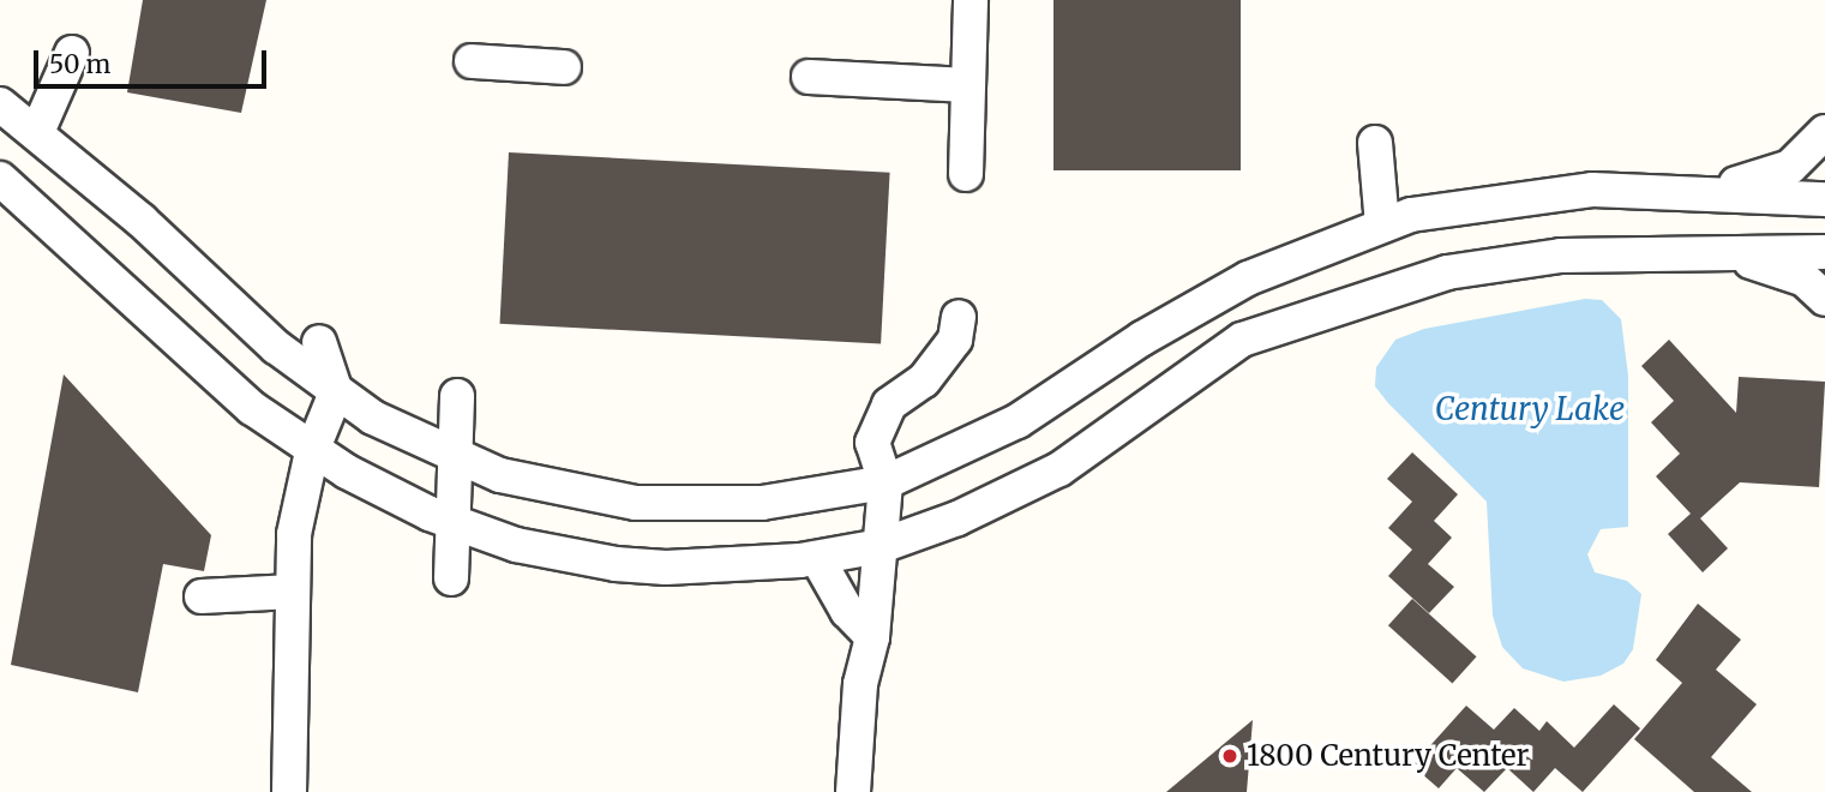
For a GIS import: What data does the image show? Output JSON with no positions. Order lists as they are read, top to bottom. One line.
{"water":["Century Lake"],"places":["1800 Century Center"],"scale_bar":"50 m"}
